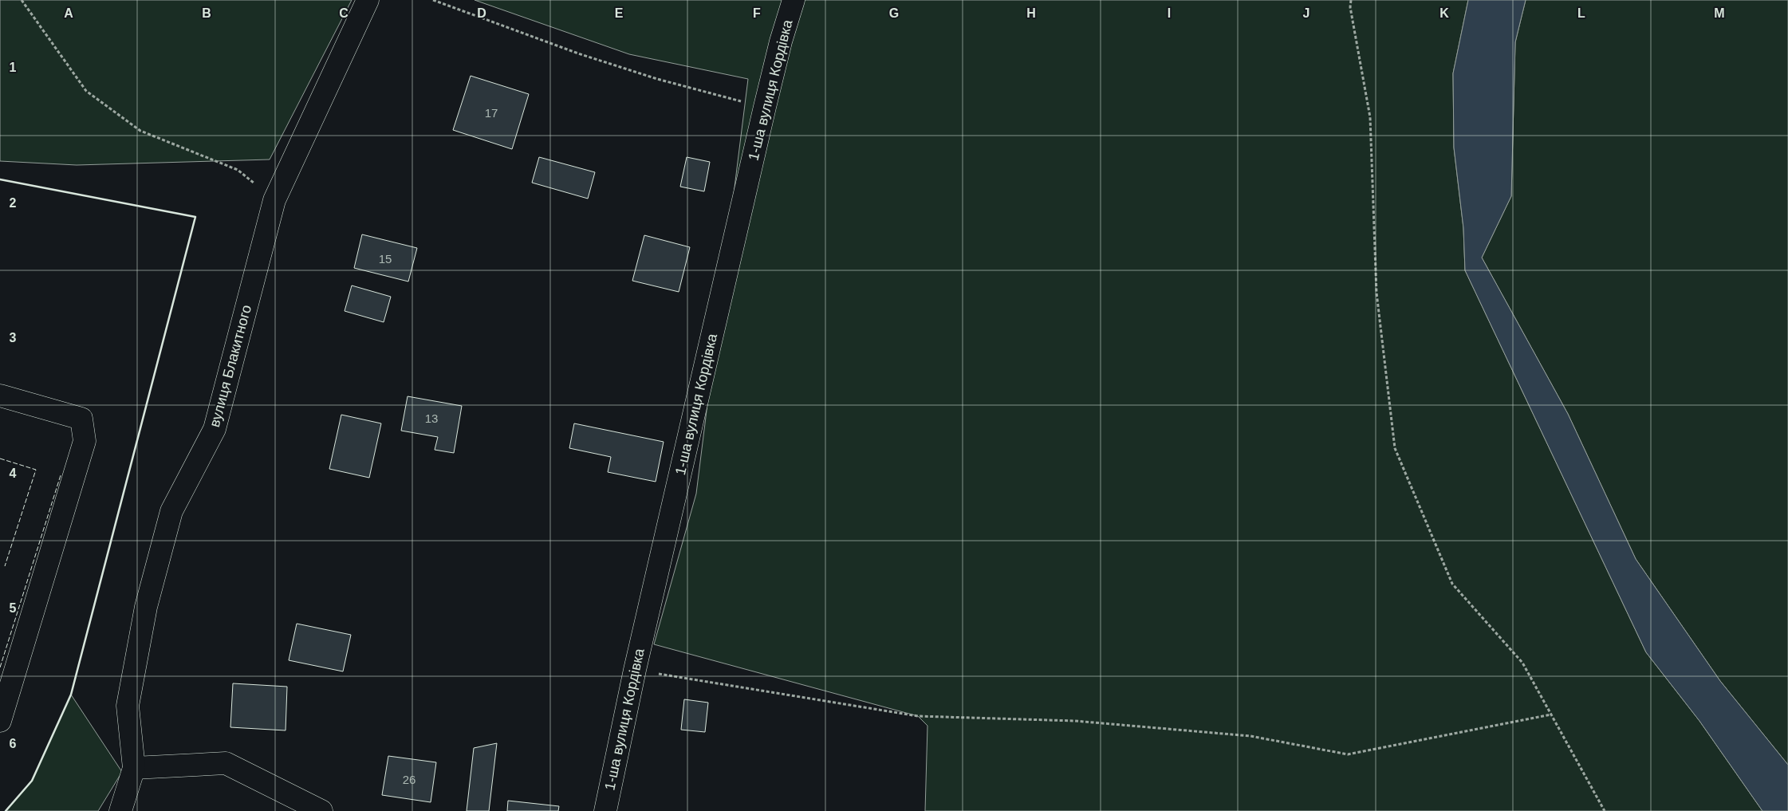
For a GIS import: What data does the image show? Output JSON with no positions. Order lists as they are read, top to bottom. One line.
{"streets":{"street":["1-ша вулиця Кордівка","вулиця Блакитного"]},"house_numbers":["17","15","13","26"],"grid":{"columns":["A","B","C","D","E","F","G","H","I","J","K","L","M"],"rows":["1","2","3","4","5","6"]}}
